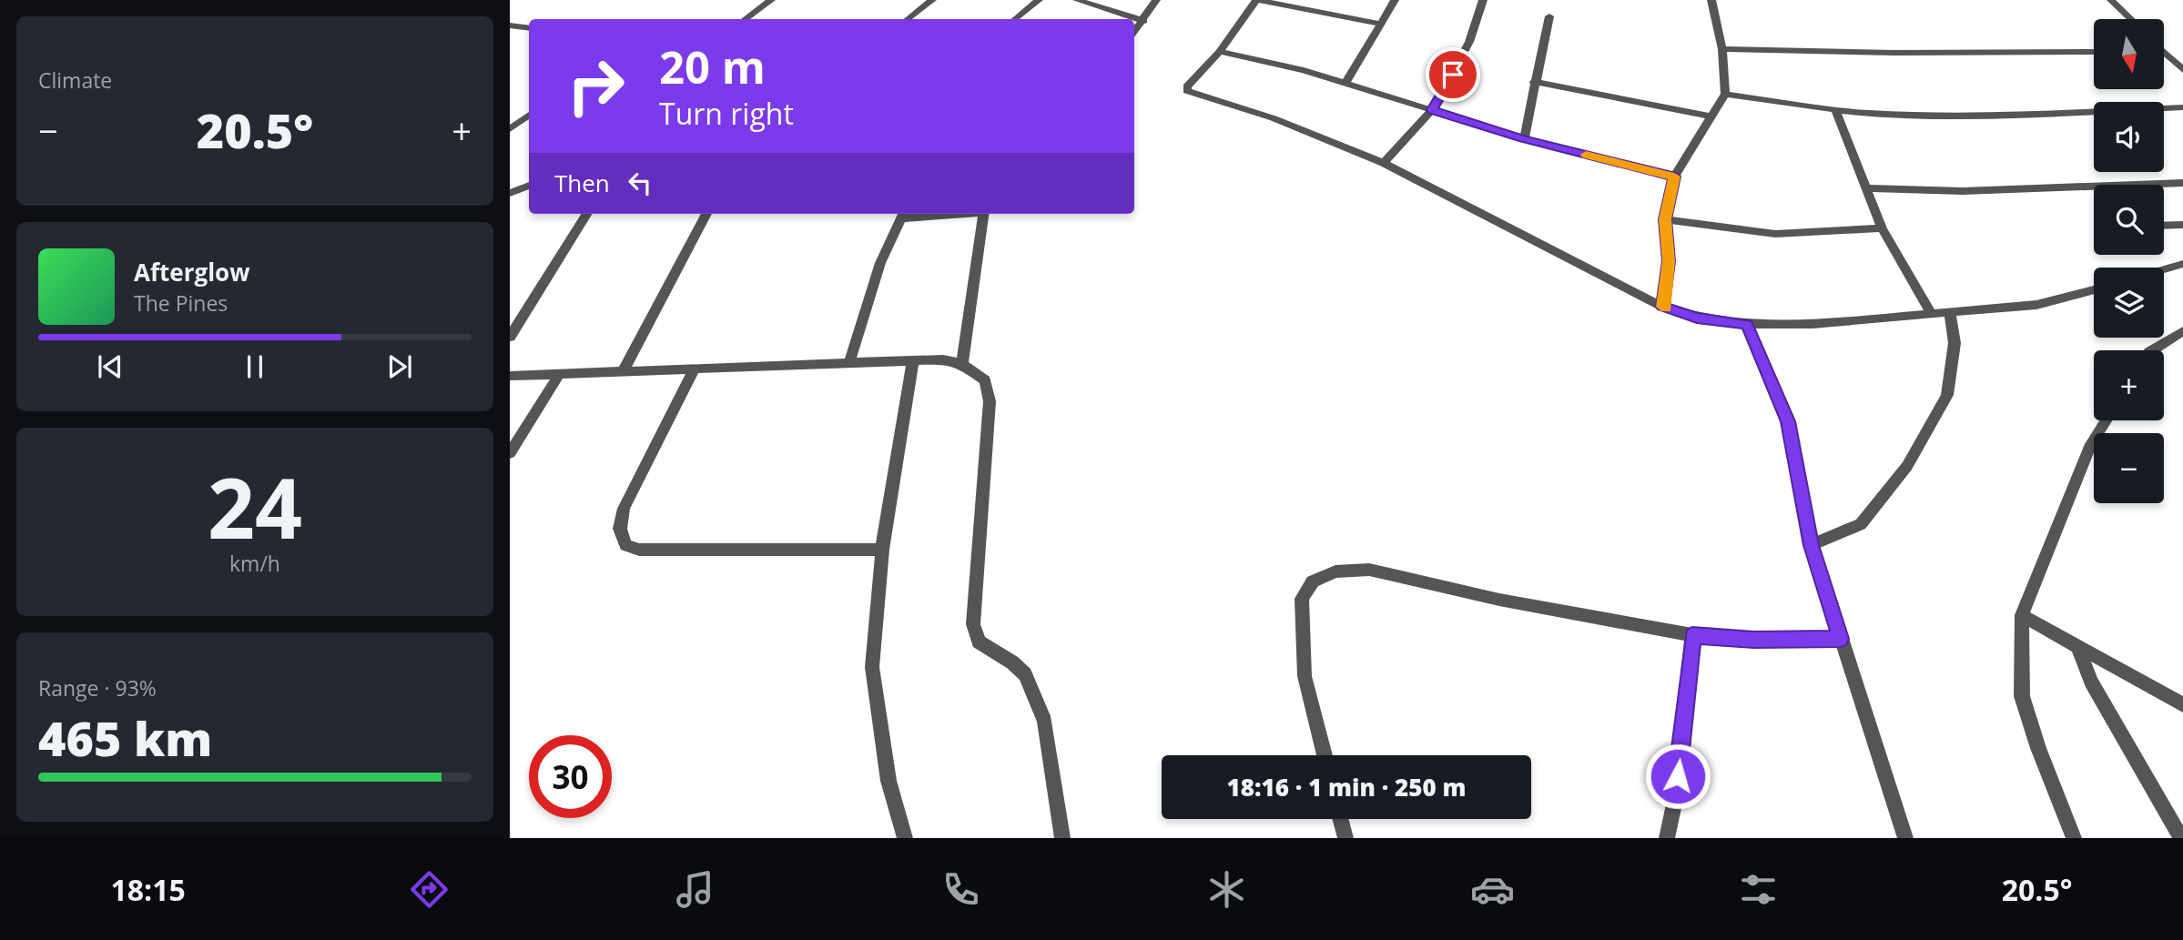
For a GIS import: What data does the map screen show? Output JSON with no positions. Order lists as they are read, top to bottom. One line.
{"north":"bottom","page":{"tile":["Climate",["24","km/h"],["Range · 93%","465 km"]],"map_buttons":["+","−"],"turn":["20 m","Turn right"],"heat":["−","20.5°","+"],"then":"Then","song":["Afterglow","The Pines"],"limit":"30","trip":"18:16 · 1 min · 250 m","tabs":["18:15","20.5°"]}}
